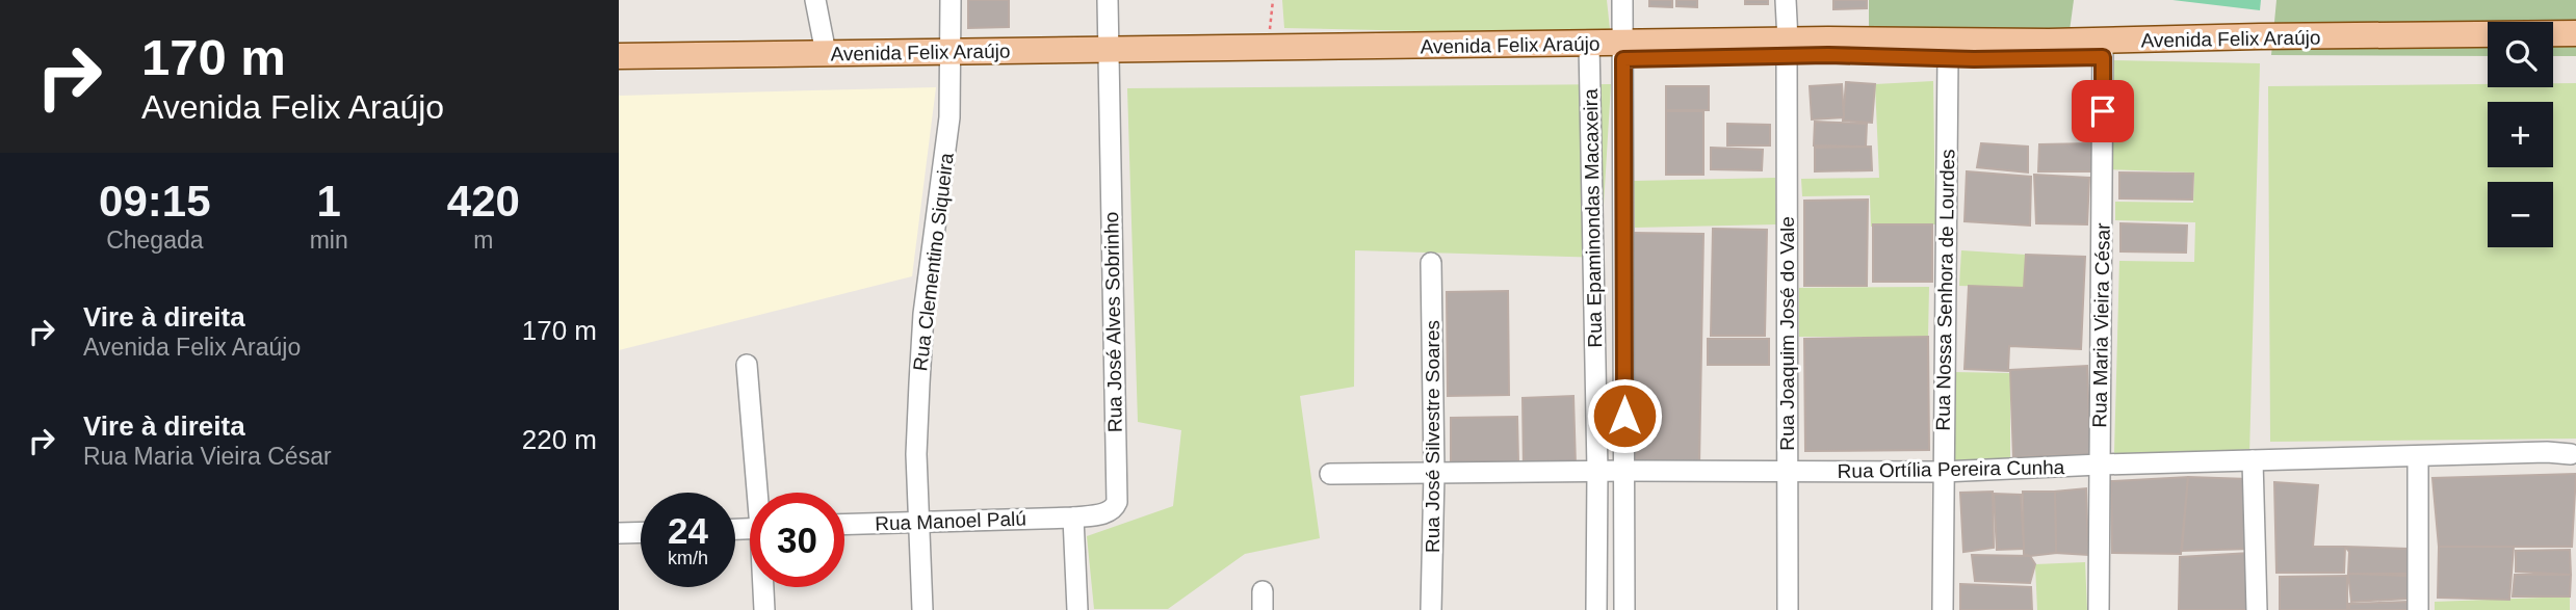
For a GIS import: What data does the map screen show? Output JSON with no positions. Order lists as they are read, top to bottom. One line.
{"streets":{"main road":["Avenida Felix Araújo"],"street":["Rua Epaminondas Macaxeira","Rua Clementino Siqueira","Rua Nossa Senhora de Lourdes","Rua José Alves Sobrinho","Rua Maria Vieira César","Rua Joaquim José do Vale","Rua José Silvestre Soares","Rua Ortília Pereira Cunha","Rua Manoel Palú"]},"crossings":[["Avenida Felix Araújo","Rua Epaminondas Macaxeira"],["Avenida Felix Araújo","Rua Clementino Siqueira"],["Avenida Felix Araújo","Rua Nossa Senhora de Lourdes"],["Avenida Felix Araújo","Rua José Alves Sobrinho"],["Avenida Felix Araújo","Rua Maria Vieira César"],["Avenida Felix Araújo","Rua Joaquim José do Vale"],["Rua Epaminondas Macaxeira","Rua Ortília Pereira Cunha"],["Rua Clementino Siqueira","Rua Manoel Palú"],["Rua Nossa Senhora de Lourdes","Rua Ortília Pereira Cunha"],["Rua José Alves Sobrinho","Rua Manoel Palú"],["Rua Maria Vieira César","Rua Ortília Pereira Cunha"],["Rua Joaquim José do Vale","Rua Ortília Pereira Cunha"],["Rua José Silvestre Soares","Rua Ortília Pereira Cunha"]],"page":{"turn":["170 m","Avenida Felix Araújo"],"map_buttons":["+","−"],"eta":["09:15","Chegada","1","min","420","m"],"list":[{"name":"Vire à direita","note":"Avenida Felix Araújo","value":"170 m"},{"name":"Vire à direita","note":"Rua Maria Vieira César","value":"220 m"}],"speed":"24 km/h","limit":"30"}}
